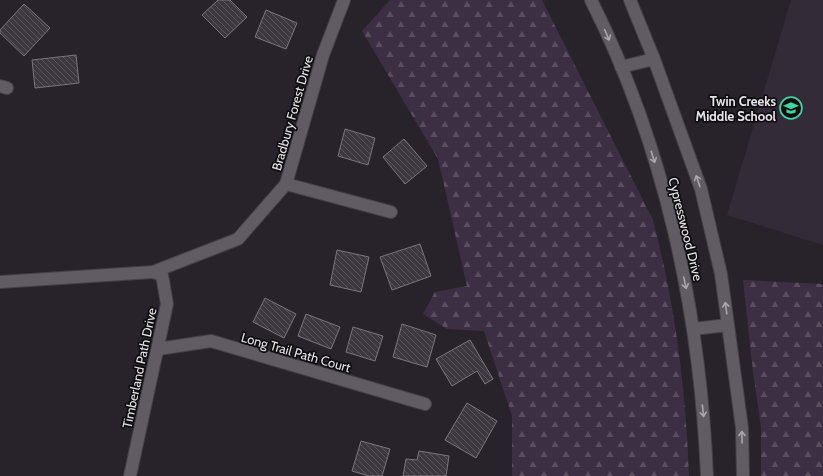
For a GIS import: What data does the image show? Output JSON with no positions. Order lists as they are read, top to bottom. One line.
{"streets":{"street":["Bradbury Forest Drive","Cypresswood Drive","Long Trail Path Court","Timberland Path Drive"]},"crossings":[["Bradbury Forest Drive","Timberland Path Drive"],["Long Trail Path Court","Timberland Path Drive"]],"places":{"school or university":["Twin Creeks Middle School"]}}
